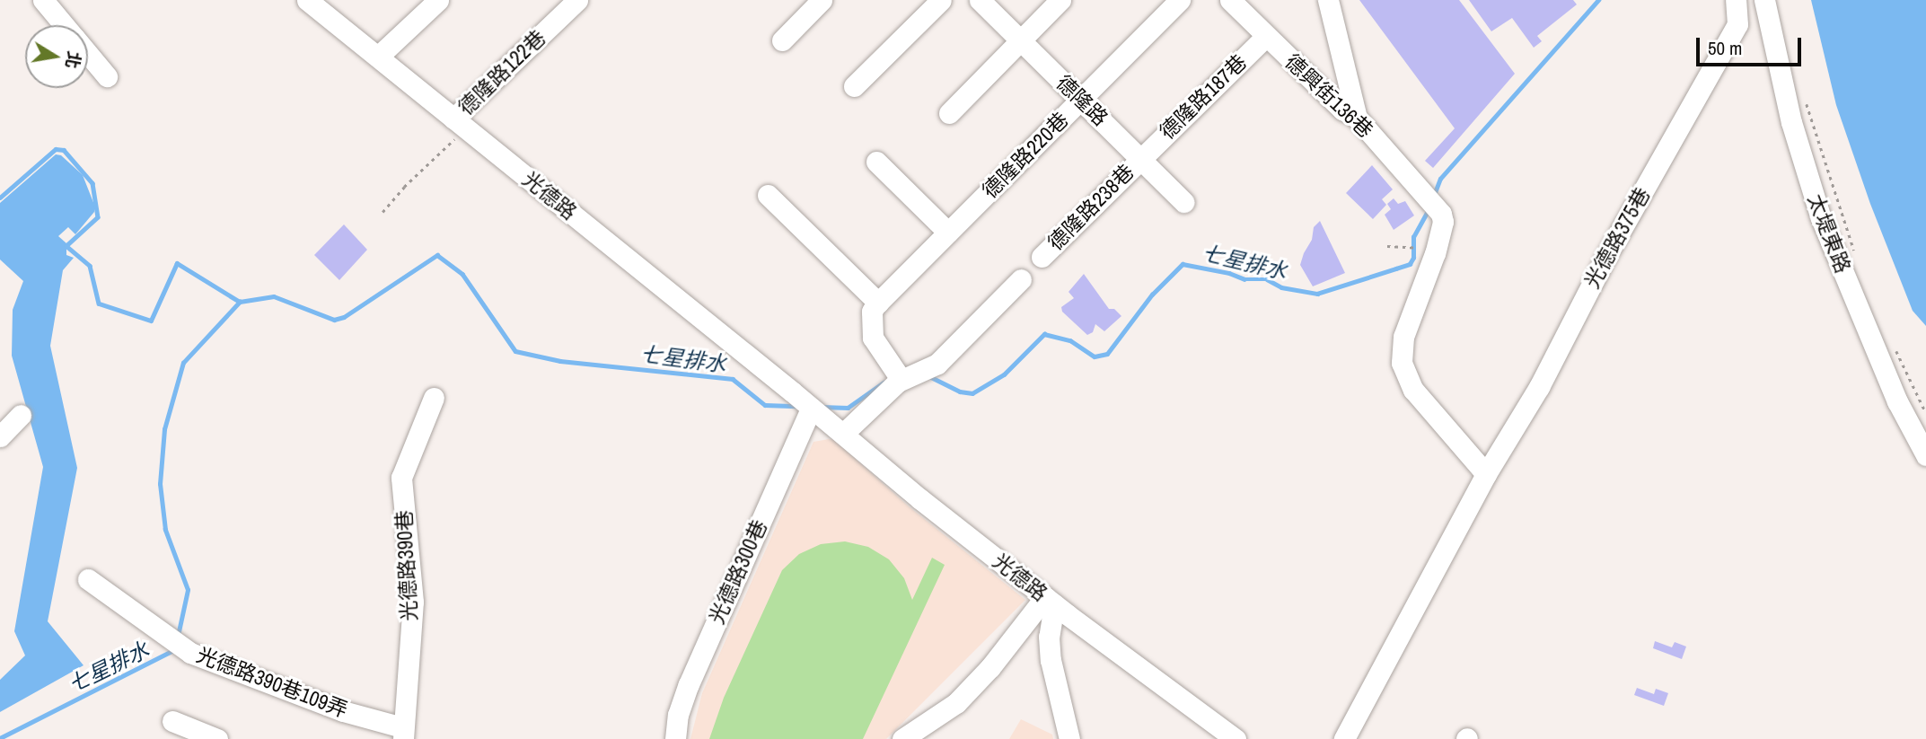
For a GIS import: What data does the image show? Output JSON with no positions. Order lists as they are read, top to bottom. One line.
{"streets":{"street":["德隆路122巷","德興街136巷","德隆路187巷","德隆路","德隆路220巷","光德路","德隆路238巷","太堤東路","光德路375巷","光德路390巷","光德路300巷","光德路390巷109弄"]},"crossings":[["德隆路122巷","光德路"],["德興街136巷","德隆路187巷"],["德興街136巷","光德路375巷"],["德隆路187巷","德隆路"],["德隆路187巷","德隆路238巷"],["德隆路","德隆路220巷"],["德隆路","德隆路238巷"],["光德路","光德路300巷"],["光德路390巷","光德路390巷109弄"]],"water":["七星排水"],"scale_bar":"50 m","north":"right"}
